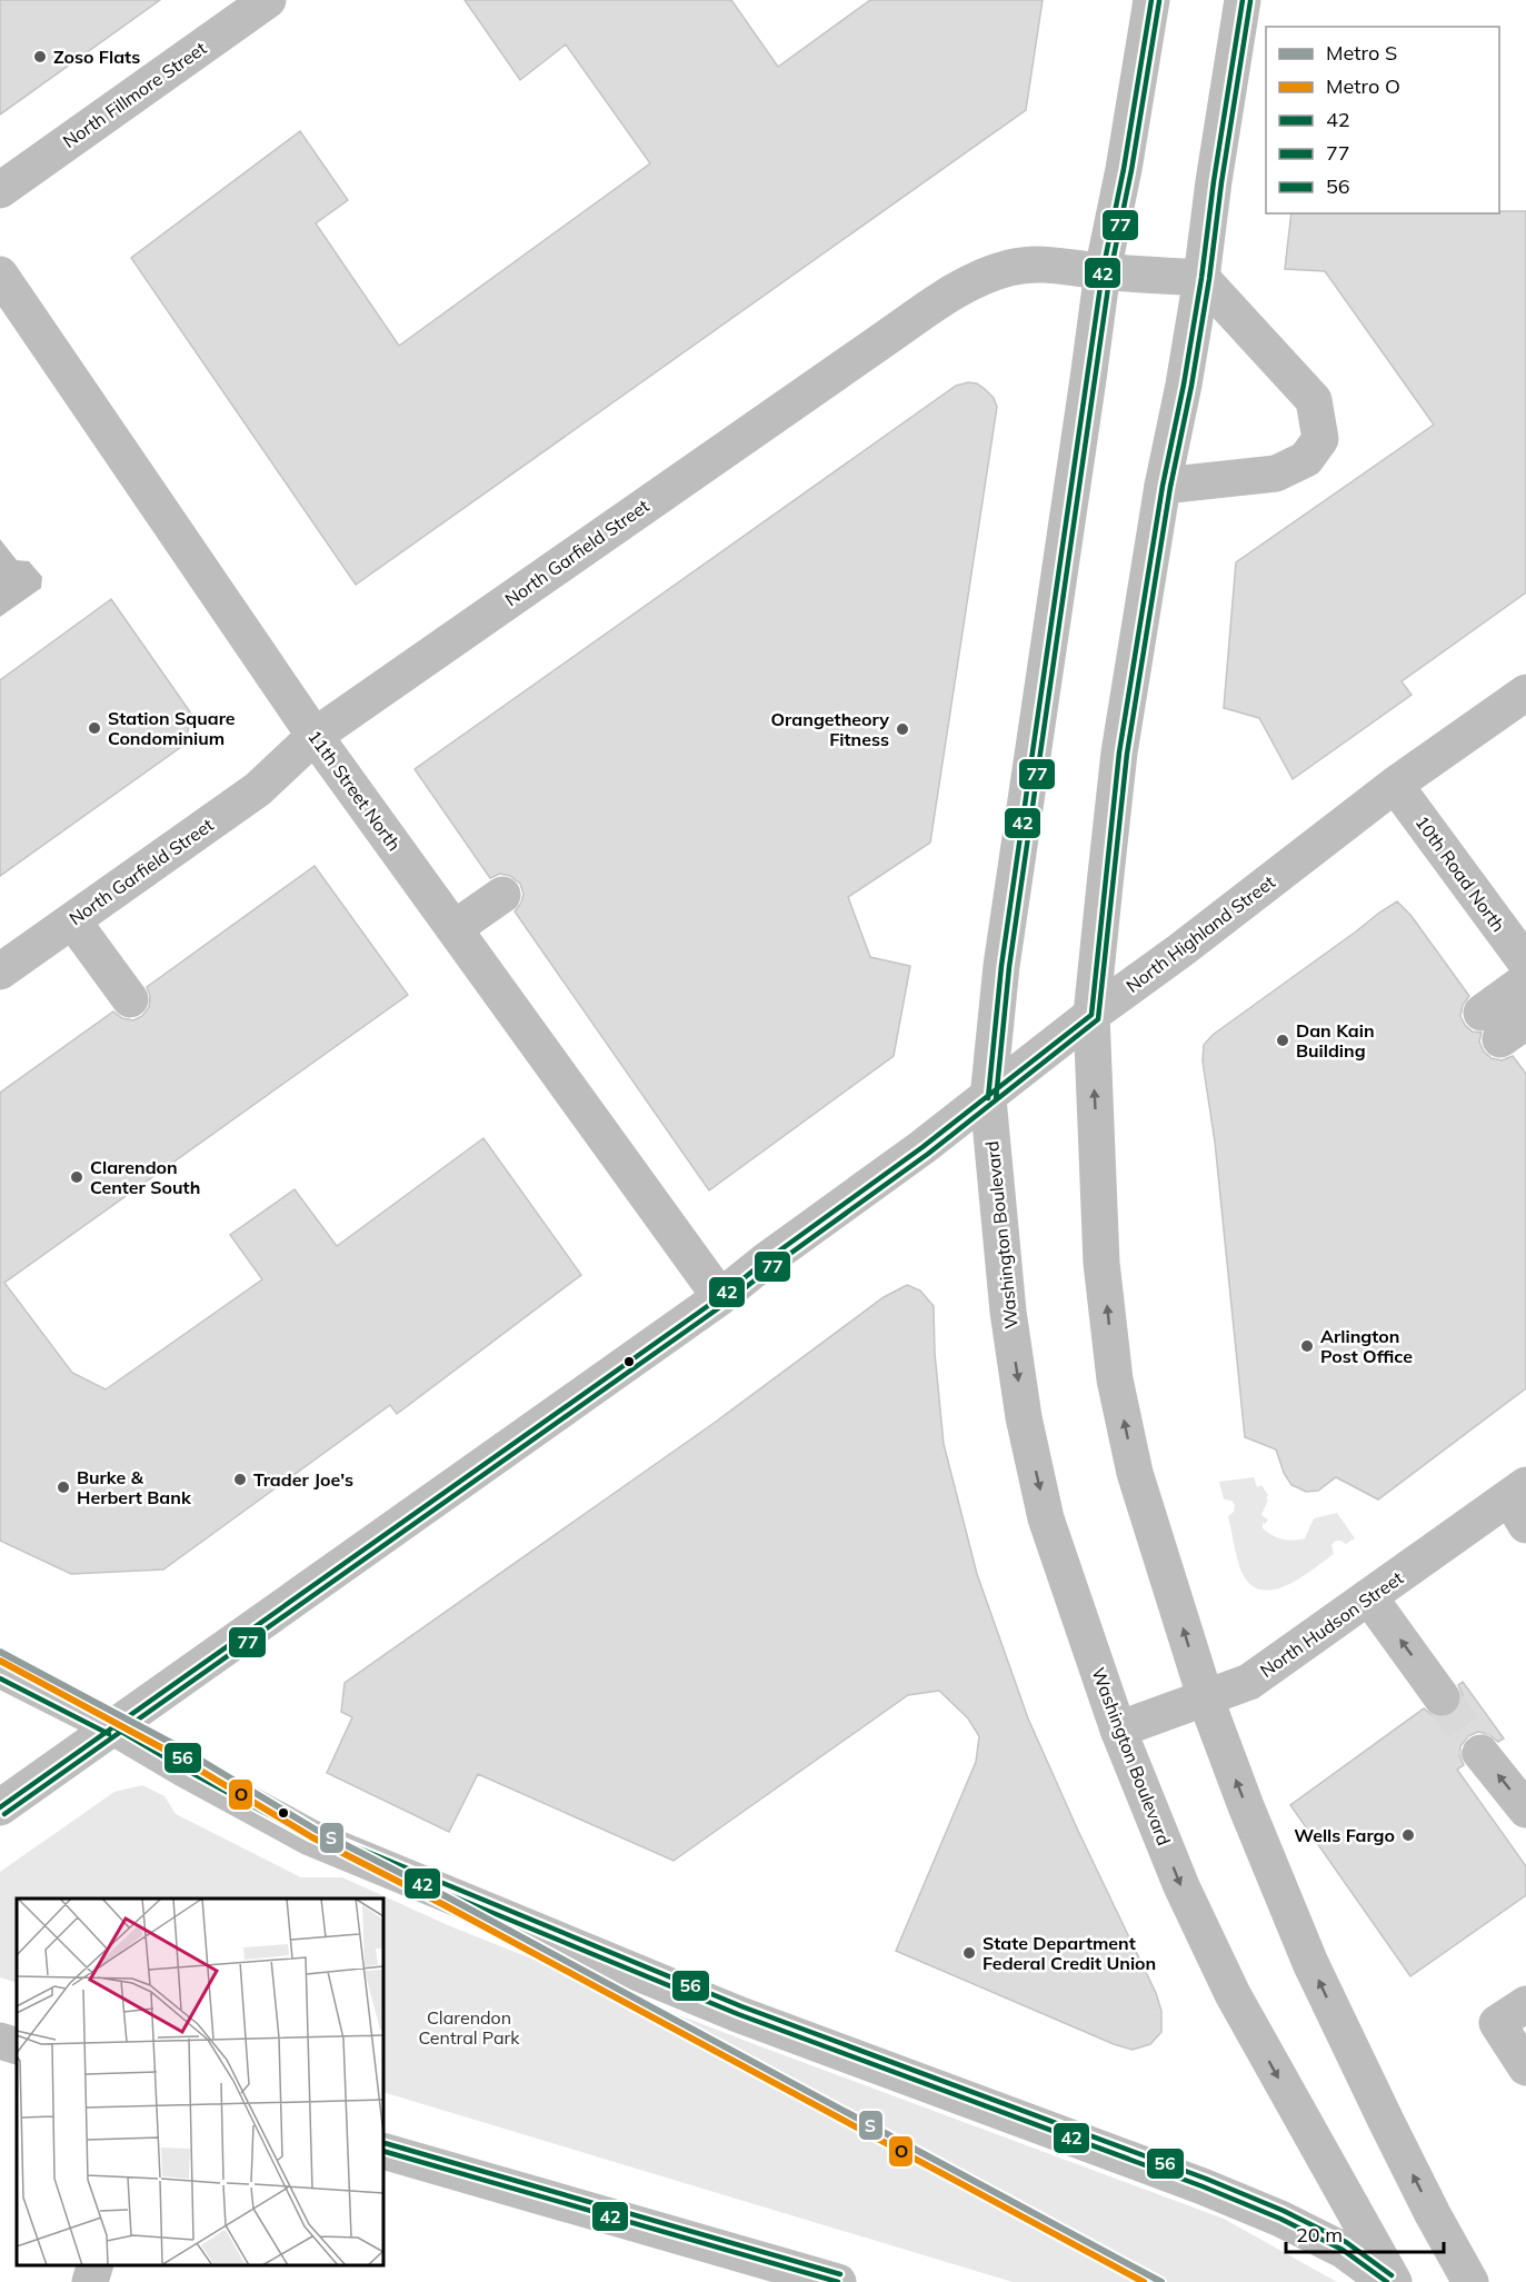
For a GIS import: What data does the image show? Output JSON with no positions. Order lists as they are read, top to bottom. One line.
{"streets":{"main road":["North Fillmore Street","North Garfield Street","11th Street North","10th Road North","North Highland Street","Washington Boulevard","North Hudson Street"]},"crossings":[["North Garfield Street","11th Street North"],["North Garfield Street","Washington Boulevard"],["11th Street North","North Highland Street"],["10th Road North","North Highland Street"],["North Highland Street","Washington Boulevard"],["Washington Boulevard","North Hudson Street"]],"parks":["Clarendon Central Park"],"places":["Zoso Flats","Station Square Condominium","Orangetheory Fitness","Dan Kain Building","Clarendon Center South","Arlington Post Office","Trader Joe's","Burke & Herbert Bank","Wells Fargo","State Department Federal Credit Union"],"lines":["transit line 42","transit line 77","metro line S","metro line O","transit line 56"],"legend":["Metro S","Metro O","42","77","56"],"scale_bar":"20 m"}
